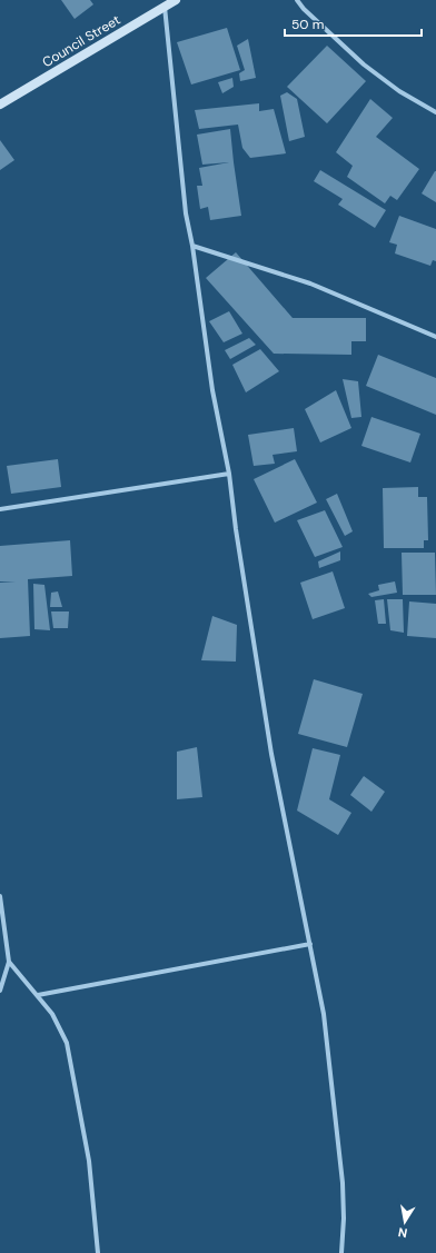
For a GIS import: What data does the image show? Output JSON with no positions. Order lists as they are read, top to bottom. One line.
{"streets":{"street":["Council Street"]},"scale_bar":"50 m","north":"bottom"}
